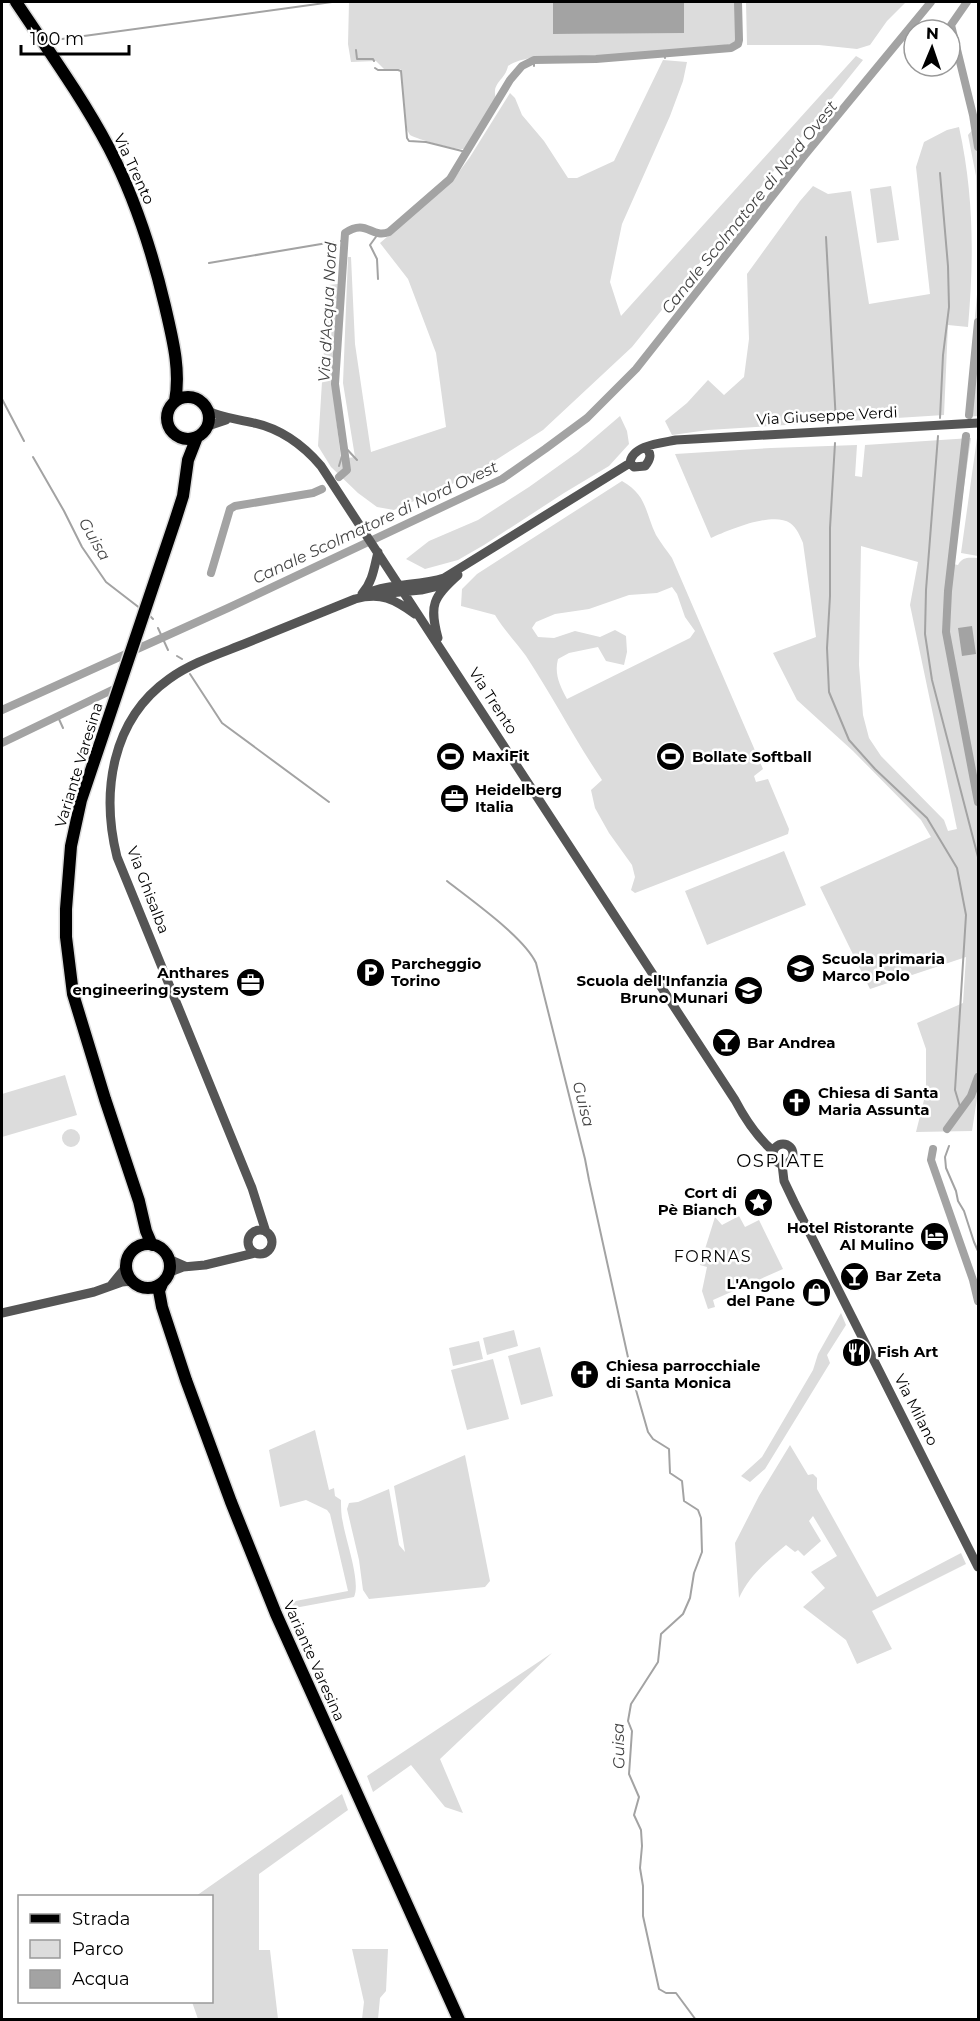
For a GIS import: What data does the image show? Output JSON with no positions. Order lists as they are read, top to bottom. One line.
{"streets":{"main road":["Via Trento","Variante Varesina"],"street":["Via Giuseppe Verdi","Via Ghisalba","Via Milano"]},"crossings":[["Via Trento","Variante Varesina"],["Via Trento","Via Ghisalba"],["Via Trento","Via Milano"]],"districts":["OSPIATE","FORNAS"],"water":["Canale Scolmatore di Nord Ovest","Via d'Acqua Nord","Guisa"],"places":{"sports":["MaxiFit","Bollate Softball"],"office":["Heidelberg Italia","Anthares engineering system"],"school or university":["Scuola primaria Marco Polo","Scuola dell'Infanzia Bruno Munari"],"parking":["Parcheggio Torino"],"bar":["Bar Andrea","Bar Zeta"],"church":["Chiesa di Santa Maria Assunta","Chiesa parrocchiale di Santa Monica"],"place":["Cort di Pè Bianch"],"hotel":["Hotel Ristorante Al Mulino"],"shop":["L'Angolo del Pane"],"restaurant":["Fish Art"]},"legend":["Strada","Parco","Acqua"],"scale_bar":"100 m","north":"top"}
